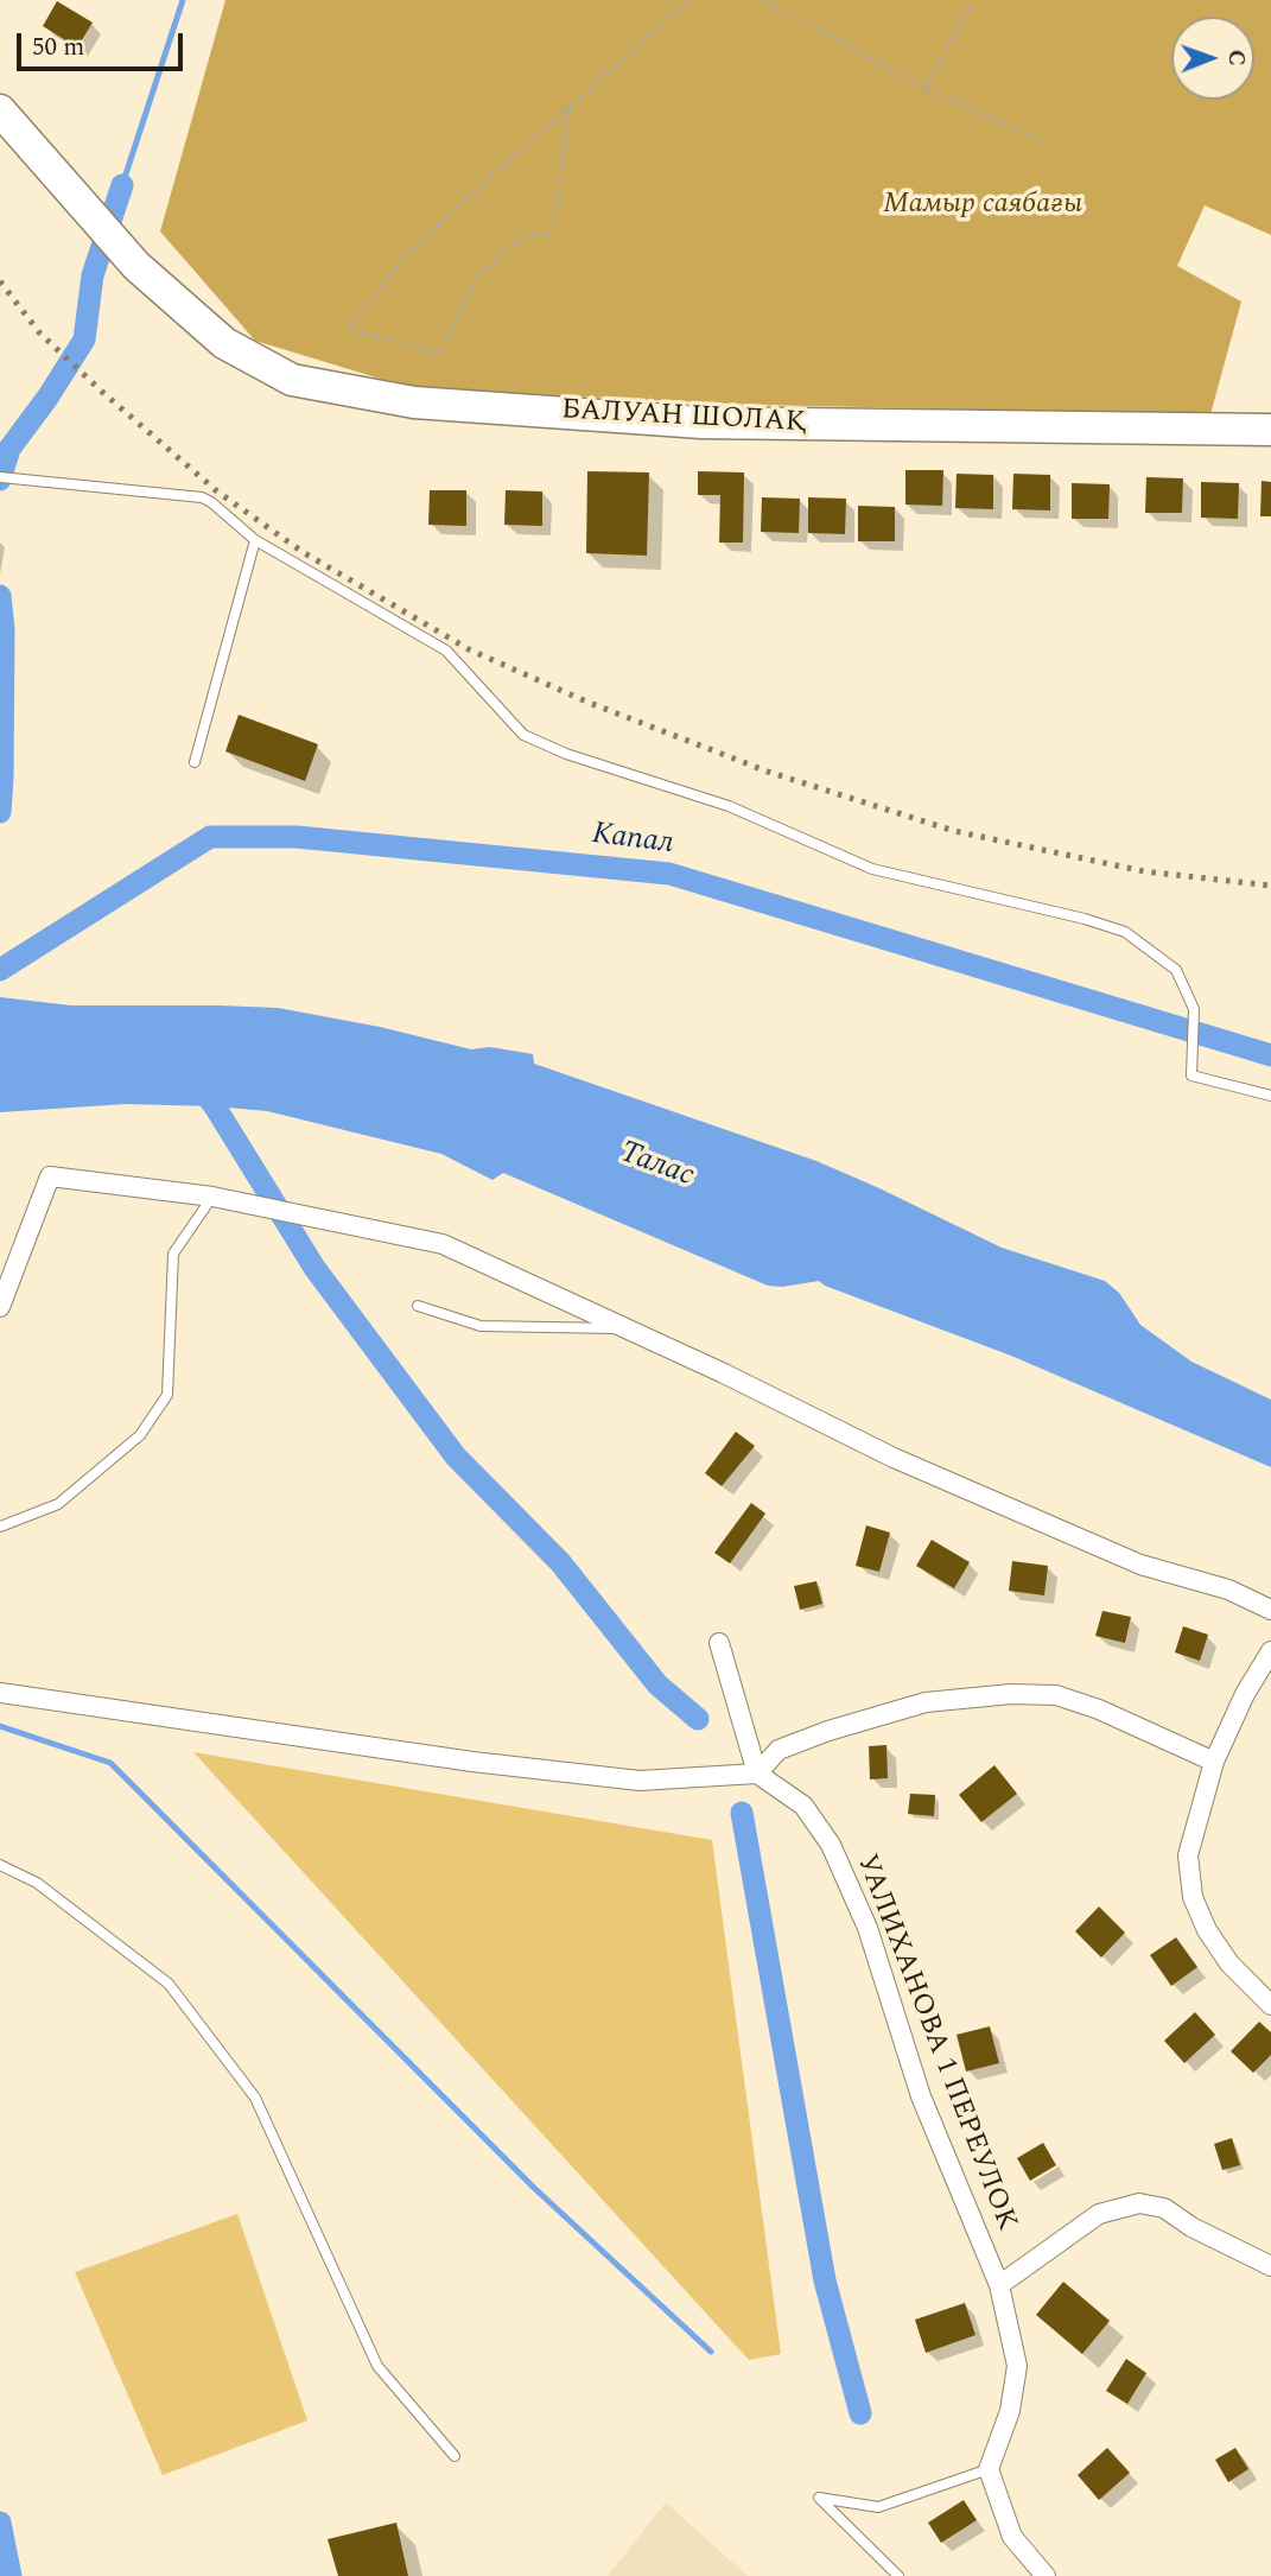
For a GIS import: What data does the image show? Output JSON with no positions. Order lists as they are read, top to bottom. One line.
{"streets":{"main road":["БАЛУАН ШОЛАҚ"],"street":["УАЛИХАНОВА 1 ПЕРЕУЛОК"]},"water":["Капал","Талас"],"parks":["Мамыр саябағы"],"scale_bar":"50 m","north":"right"}
